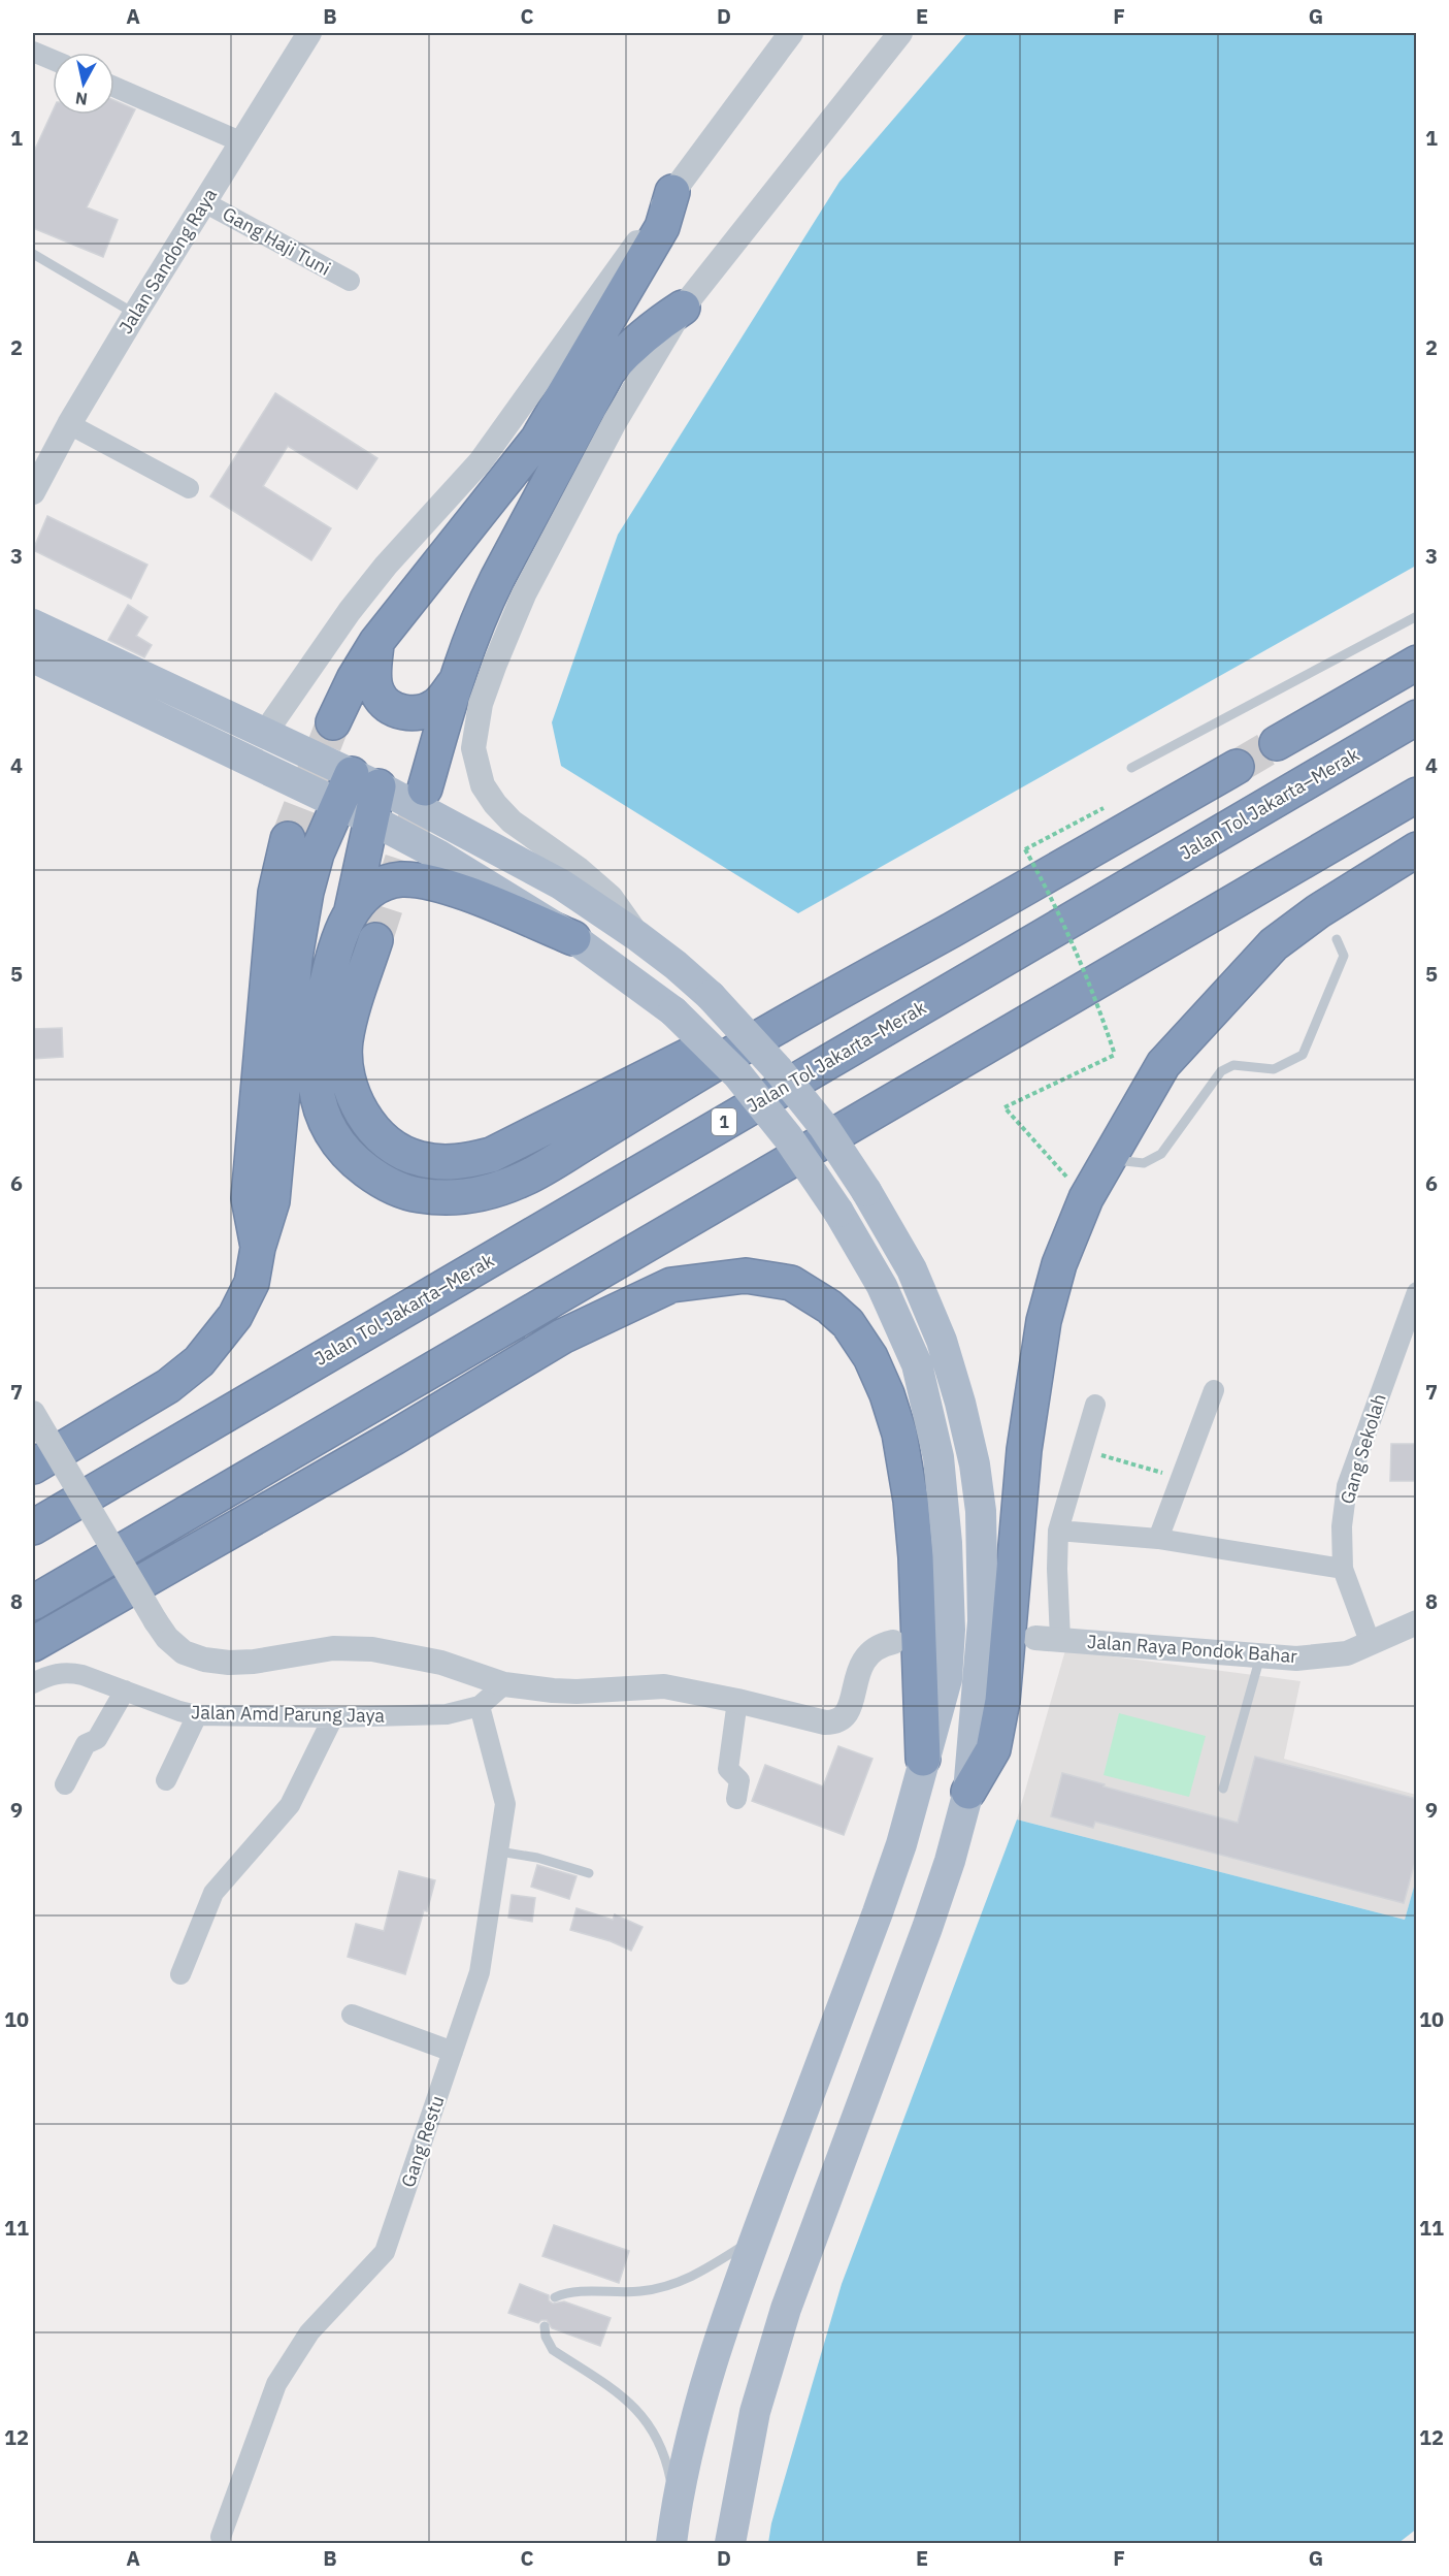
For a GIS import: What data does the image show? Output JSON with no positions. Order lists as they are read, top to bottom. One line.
{"streets":{"highway":["Jalan Tol Jakarta–Merak","1"],"street":["Gang Haji Tuni","Jalan Sandong Raya","Gang Sekolah","Jalan Raya Pondok Bahar","Jalan Amd Parung Jaya","Gang Restu"]},"crossings":[["Gang Haji Tuni","Jalan Sandong Raya"],["Gang Sekolah","Jalan Raya Pondok Bahar"],["Jalan Amd Parung Jaya","Gang Restu"]],"north":"bottom","grid":{"columns":["A","B","C","D","E","F","G"],"rows":["1","2","3","4","5","6","7","8","9","10","11","12"]}}
